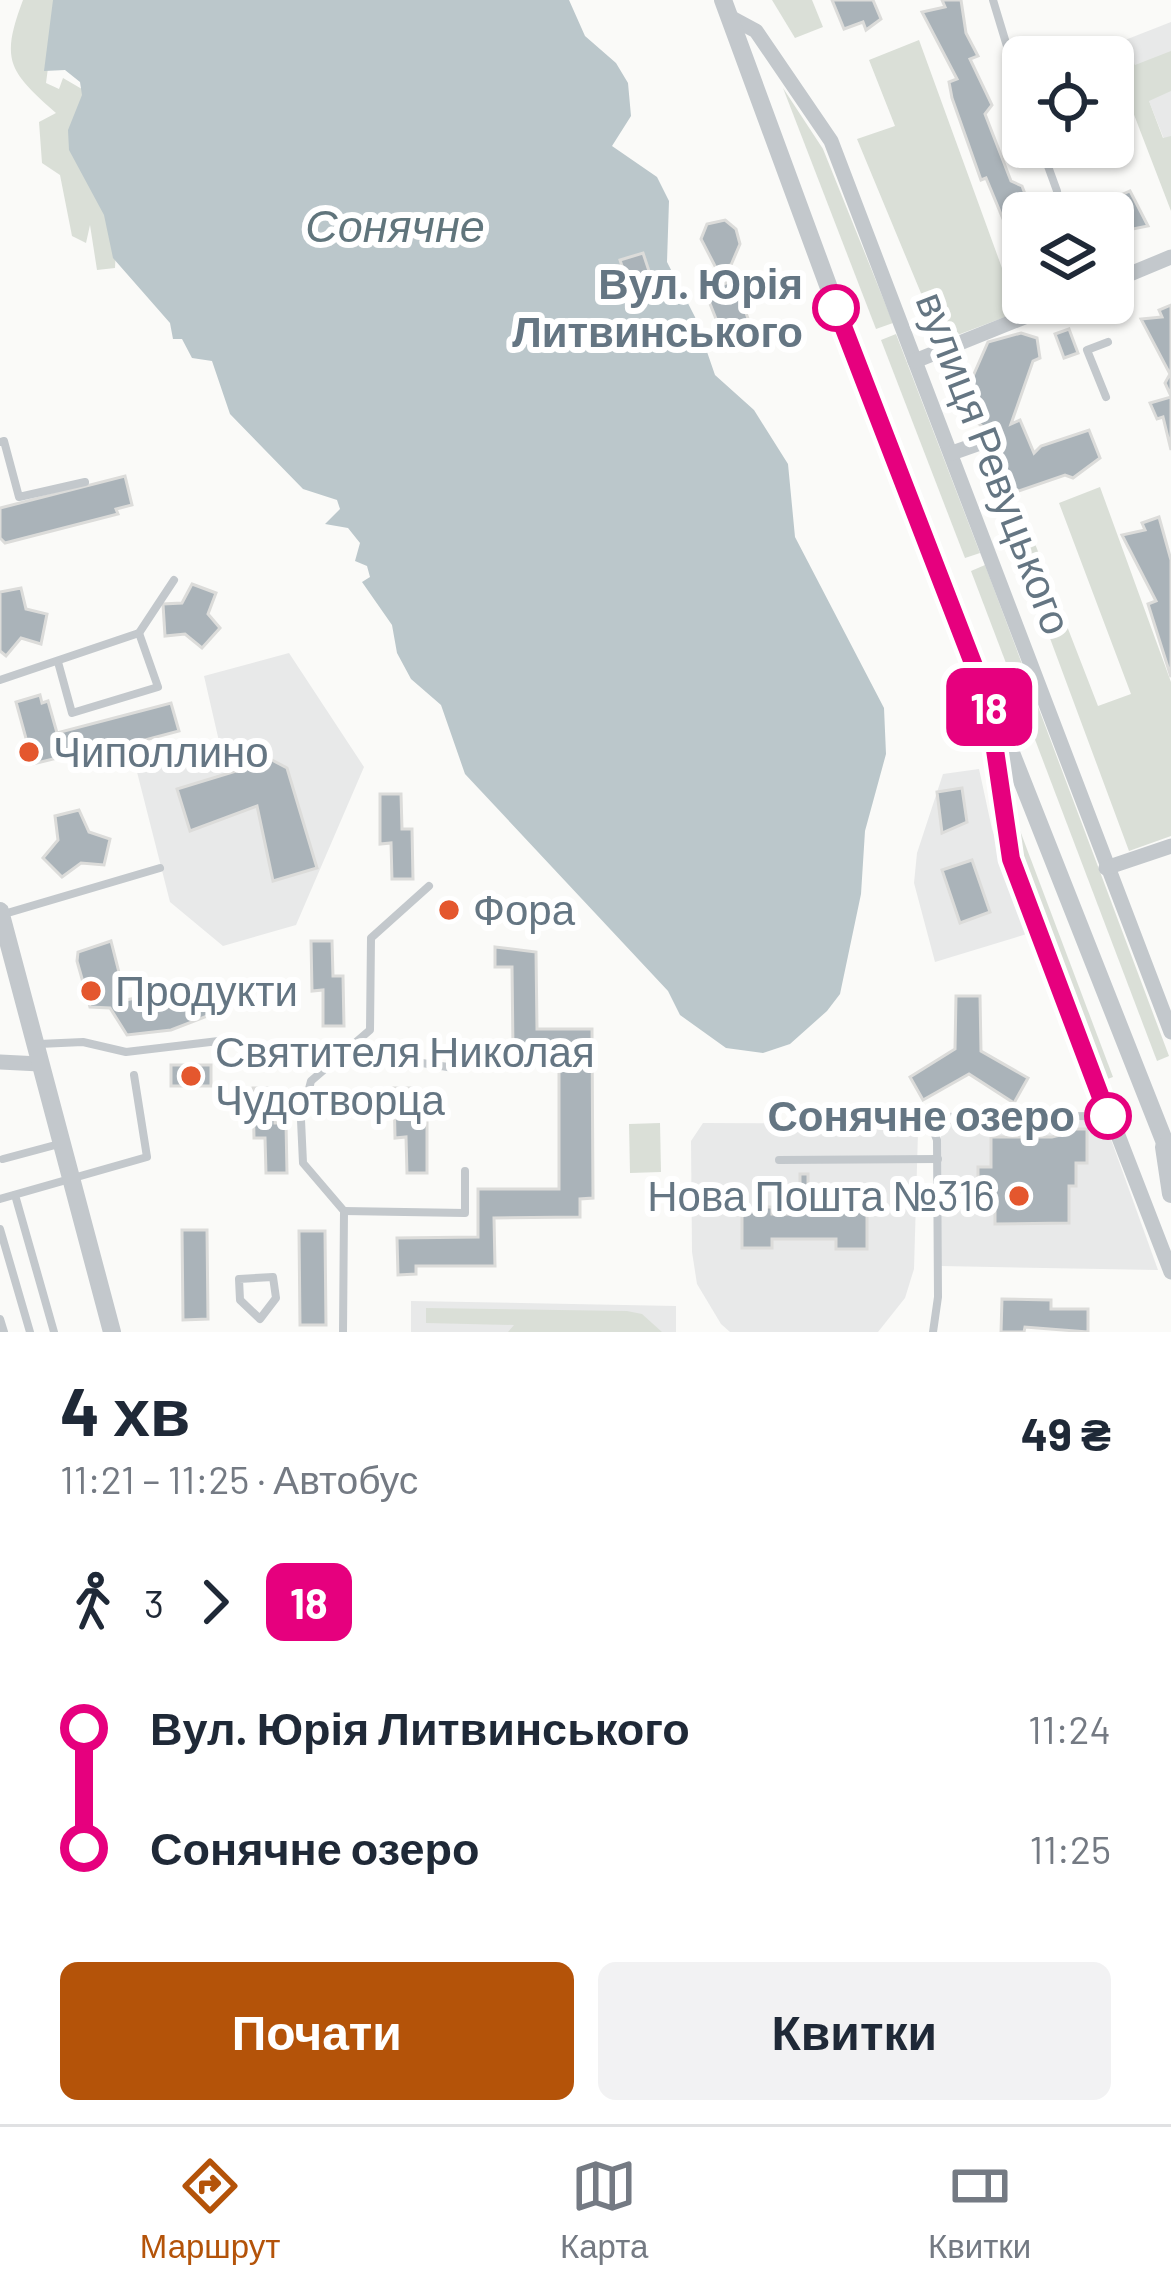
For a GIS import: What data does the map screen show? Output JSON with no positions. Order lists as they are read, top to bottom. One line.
{"streets":{"street":["вулиця Ревуцького"]},"water":["Сонячне"],"places":["Вул. Юрія Литвинського","Чиполлино","Фора","Продукти","Святителя Николая Чудотворца","Сонячне озеро","Нова Пошта №316"],"lines":["bus line 18"],"page":{"on_map":"18","heading":["4 хв","11:21 – 11:25 · Автобус","49 ₴"],"legs":["3","18"],"list":[{"name":"Вул. Юрія Литвинського","value":"11:24"},{"name":"Сонячне озеро","value":"11:25"}],"buttons":["Почати","Квитки"],"tabs":["Маршрут","Карта","Квитки"]}}
